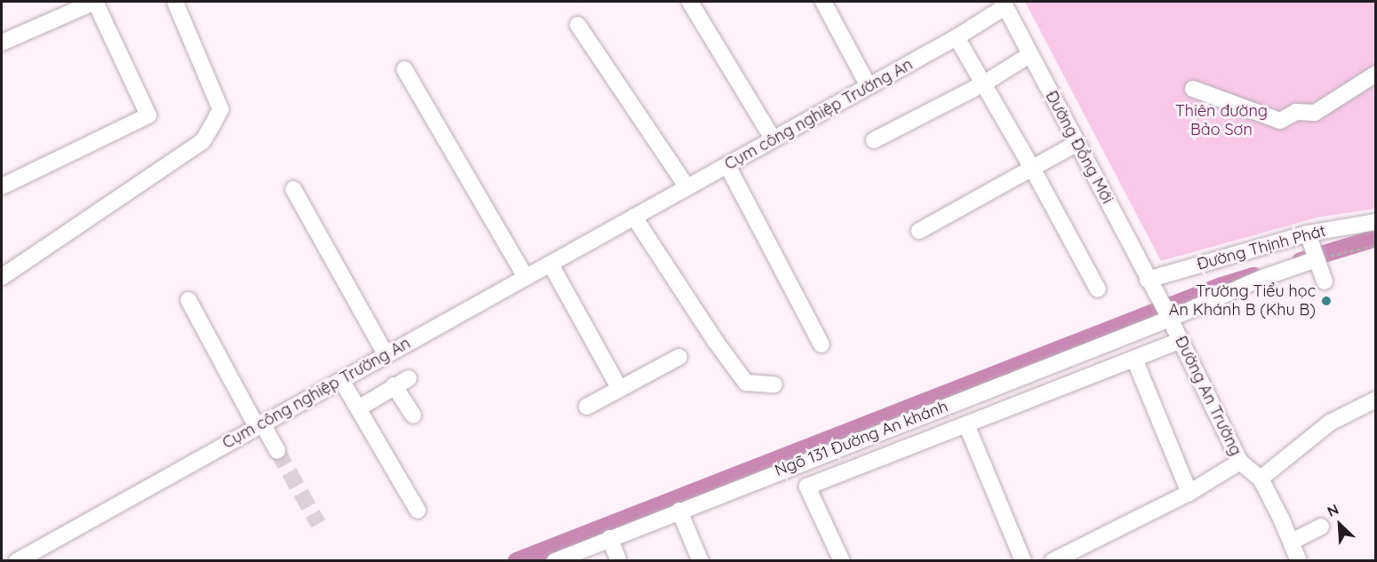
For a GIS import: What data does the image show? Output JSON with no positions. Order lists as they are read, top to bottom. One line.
{"streets":{"street":["Cụm công nghiệp Trường An","Đường Đồng Mới","Đường Thịnh Phát","Đường An Trường","Ngõ 131 Đường An khánh"]},"crossings":[["Cụm công nghiệp Trường An","Đường Đồng Mới"],["Đường Đồng Mới","Đường Thịnh Phát"],["Đường Đồng Mới","Đường An Trường"],["Đường Đồng Mới","Ngõ 131 Đường An khánh"],["Đường An Trường","Ngõ 131 Đường An khánh"]],"parks":["Thiên đường Bảo Sơn"],"places":["Trường Tiểu học An Khánh B (Khu B)"],"north":"top left"}
